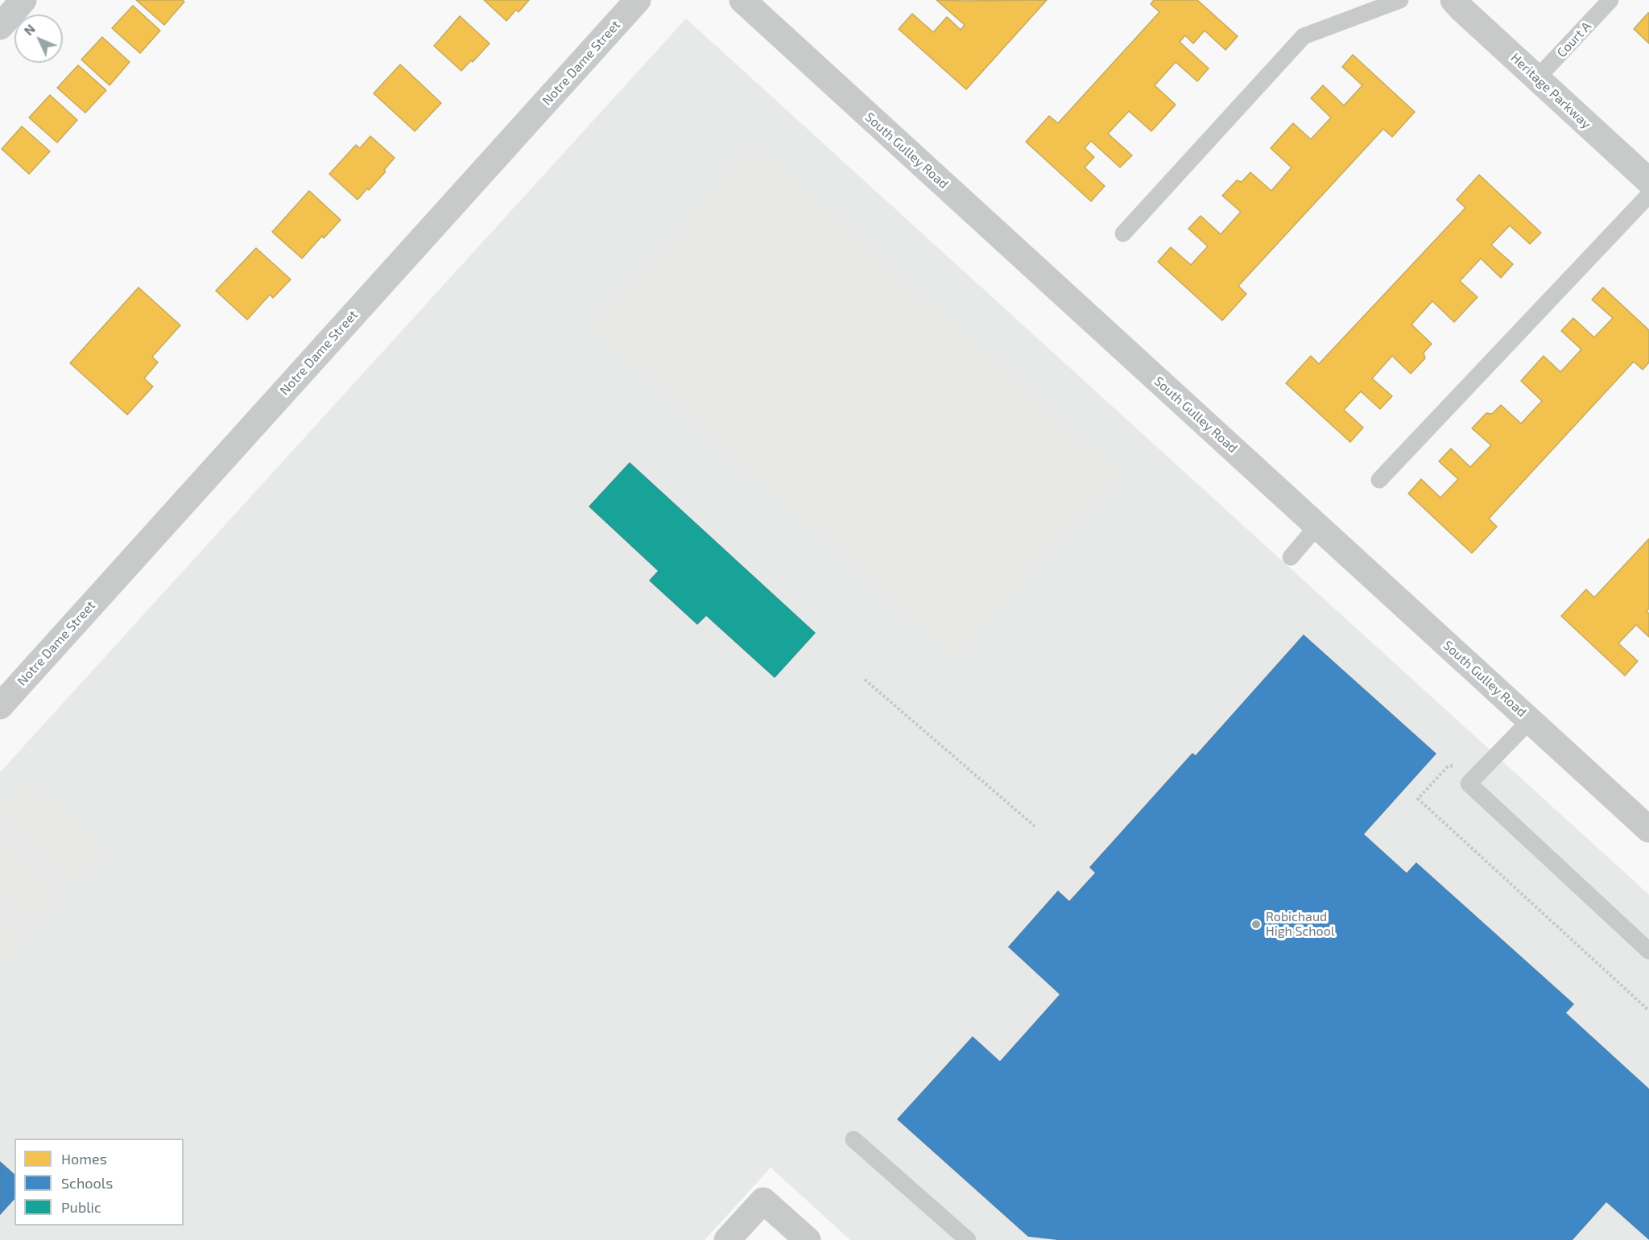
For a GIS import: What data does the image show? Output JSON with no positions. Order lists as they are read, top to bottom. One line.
{"streets":{"street":["Notre Dame Street","Heritage Parkway","South Gulley Road"],"lane":["Court A"]},"crossings":[["Court A","Heritage Parkway"]],"places":["Robichaud High School"],"legend":["Homes","Schools","Public"],"north":"top left"}
